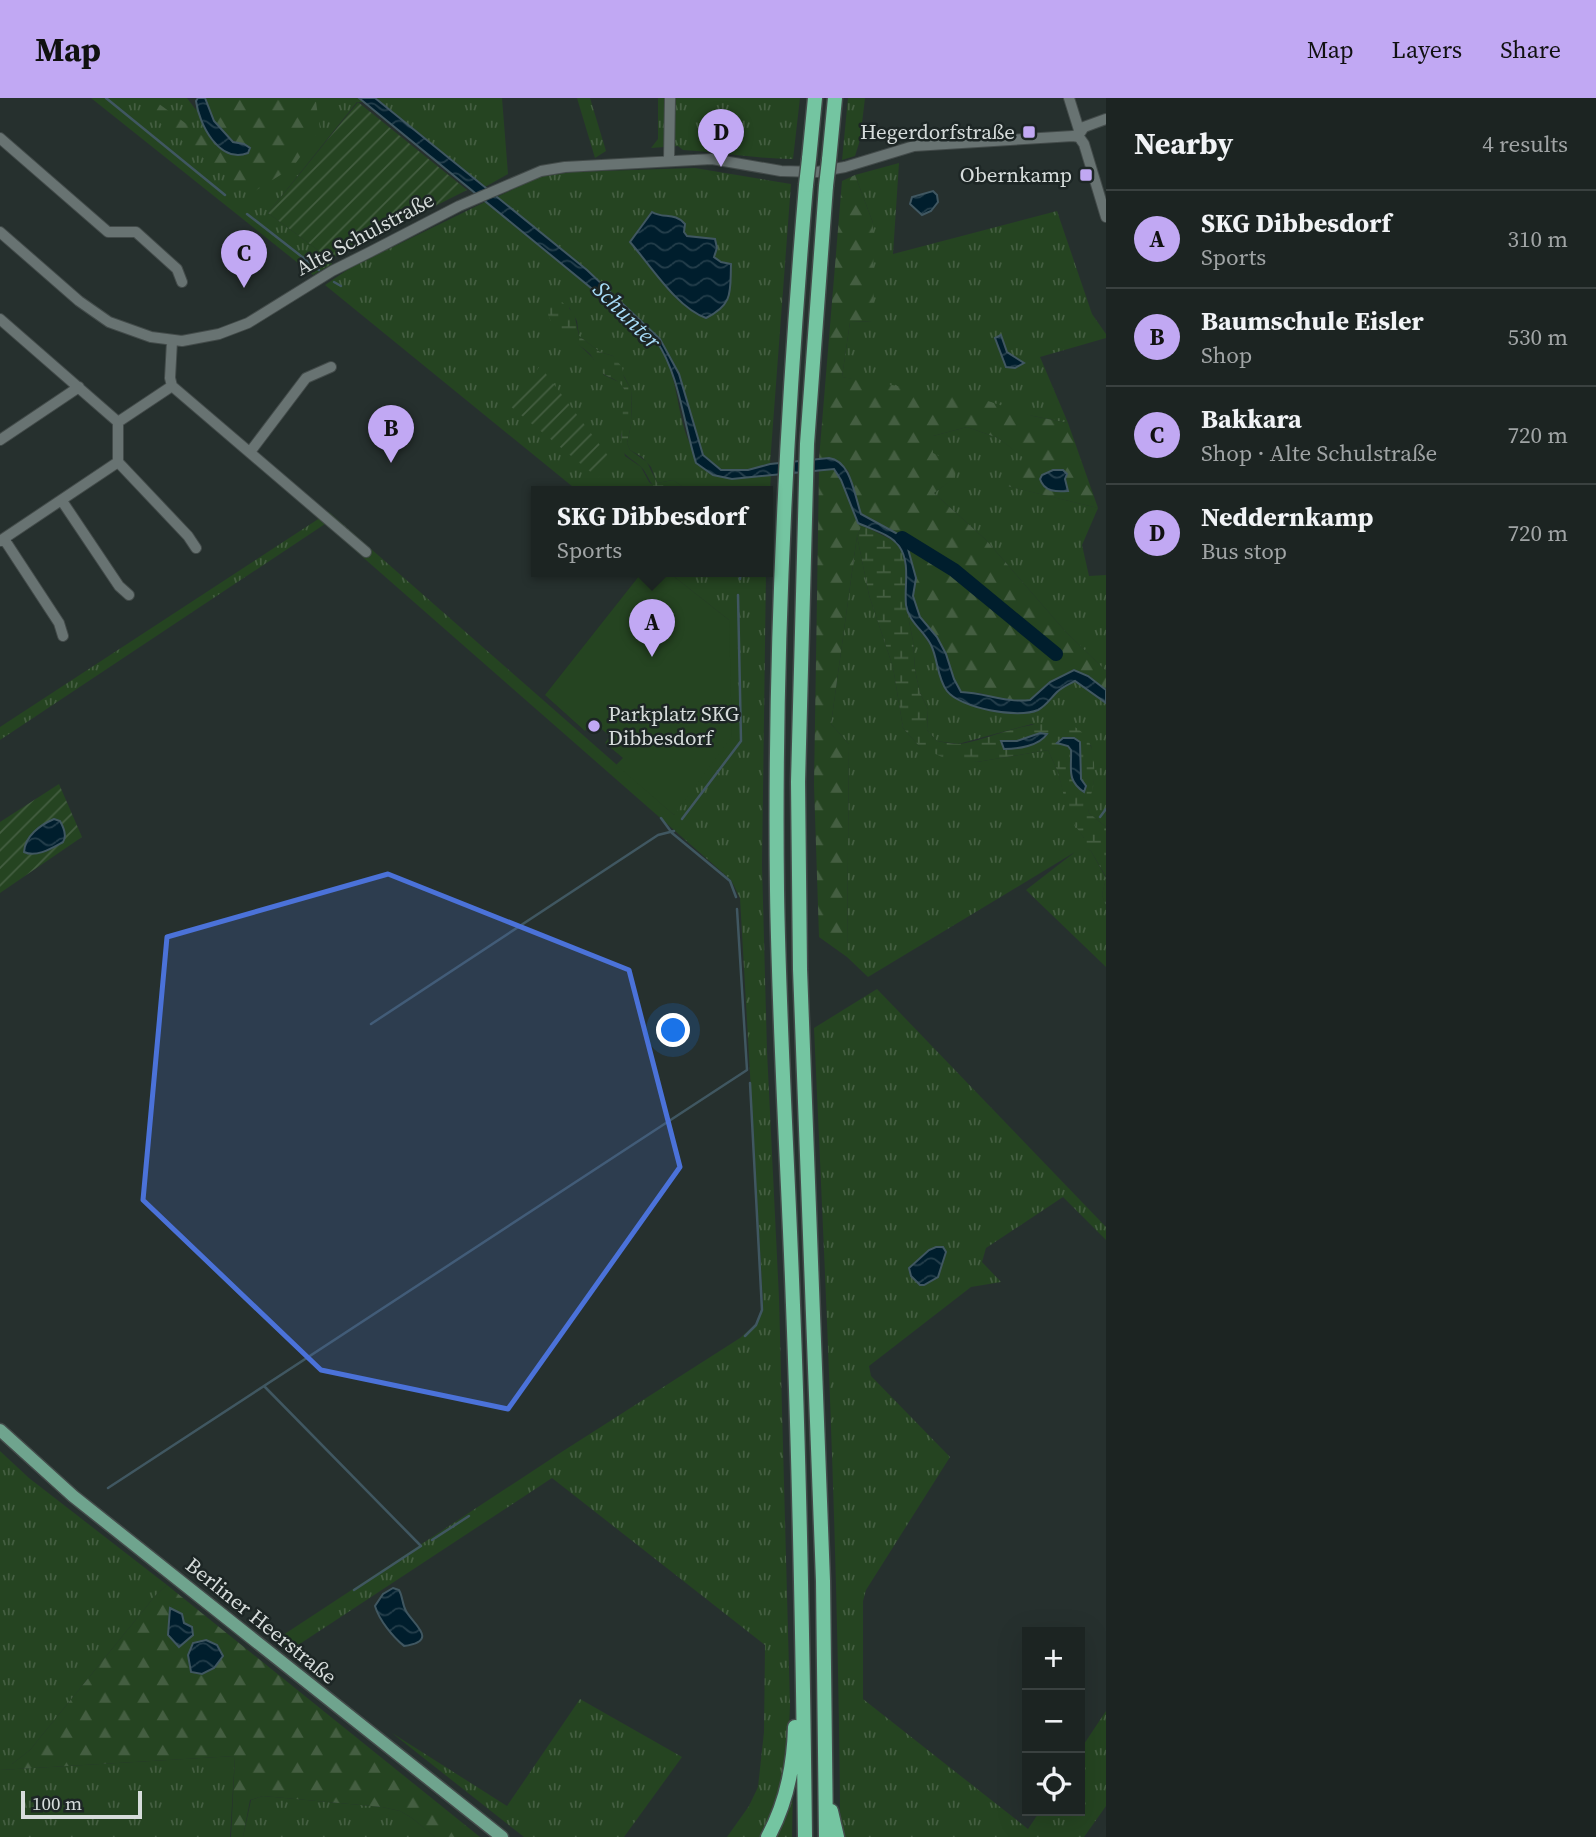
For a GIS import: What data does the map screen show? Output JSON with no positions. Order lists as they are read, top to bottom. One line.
{"streets":{"main road":["Berliner Heerstraße"],"street":["Alte Schulstraße"]},"water":["Schunter"],"places":{"transit":["Hegerdorfstraße","Obernkamp"],"other":["Parkplatz SKG Dibbesdorf"]},"scale_bar":"100 m","page":{"header":"Map","nav":["Map","Layers","Share"],"heading":["Nearby","4 results"],"pins":["D","C","B","A"],"list":[{"mark":"A","name":"SKG Dibbesdorf","note":"Sports","value":"310 m"},{"mark":"B","name":"Baumschule Eisler","note":"Shop","value":"530 m"},{"mark":"C","name":"Bakkara","note":"Shop · Alte Schulstraße","value":"720 m"},{"mark":"D","name":"Neddernkamp","note":"Bus stop","value":"720 m"}],"popup":["SKG Dibbesdorf","Sports"],"map_buttons":["+","−"],"scale":"100 m"}}
